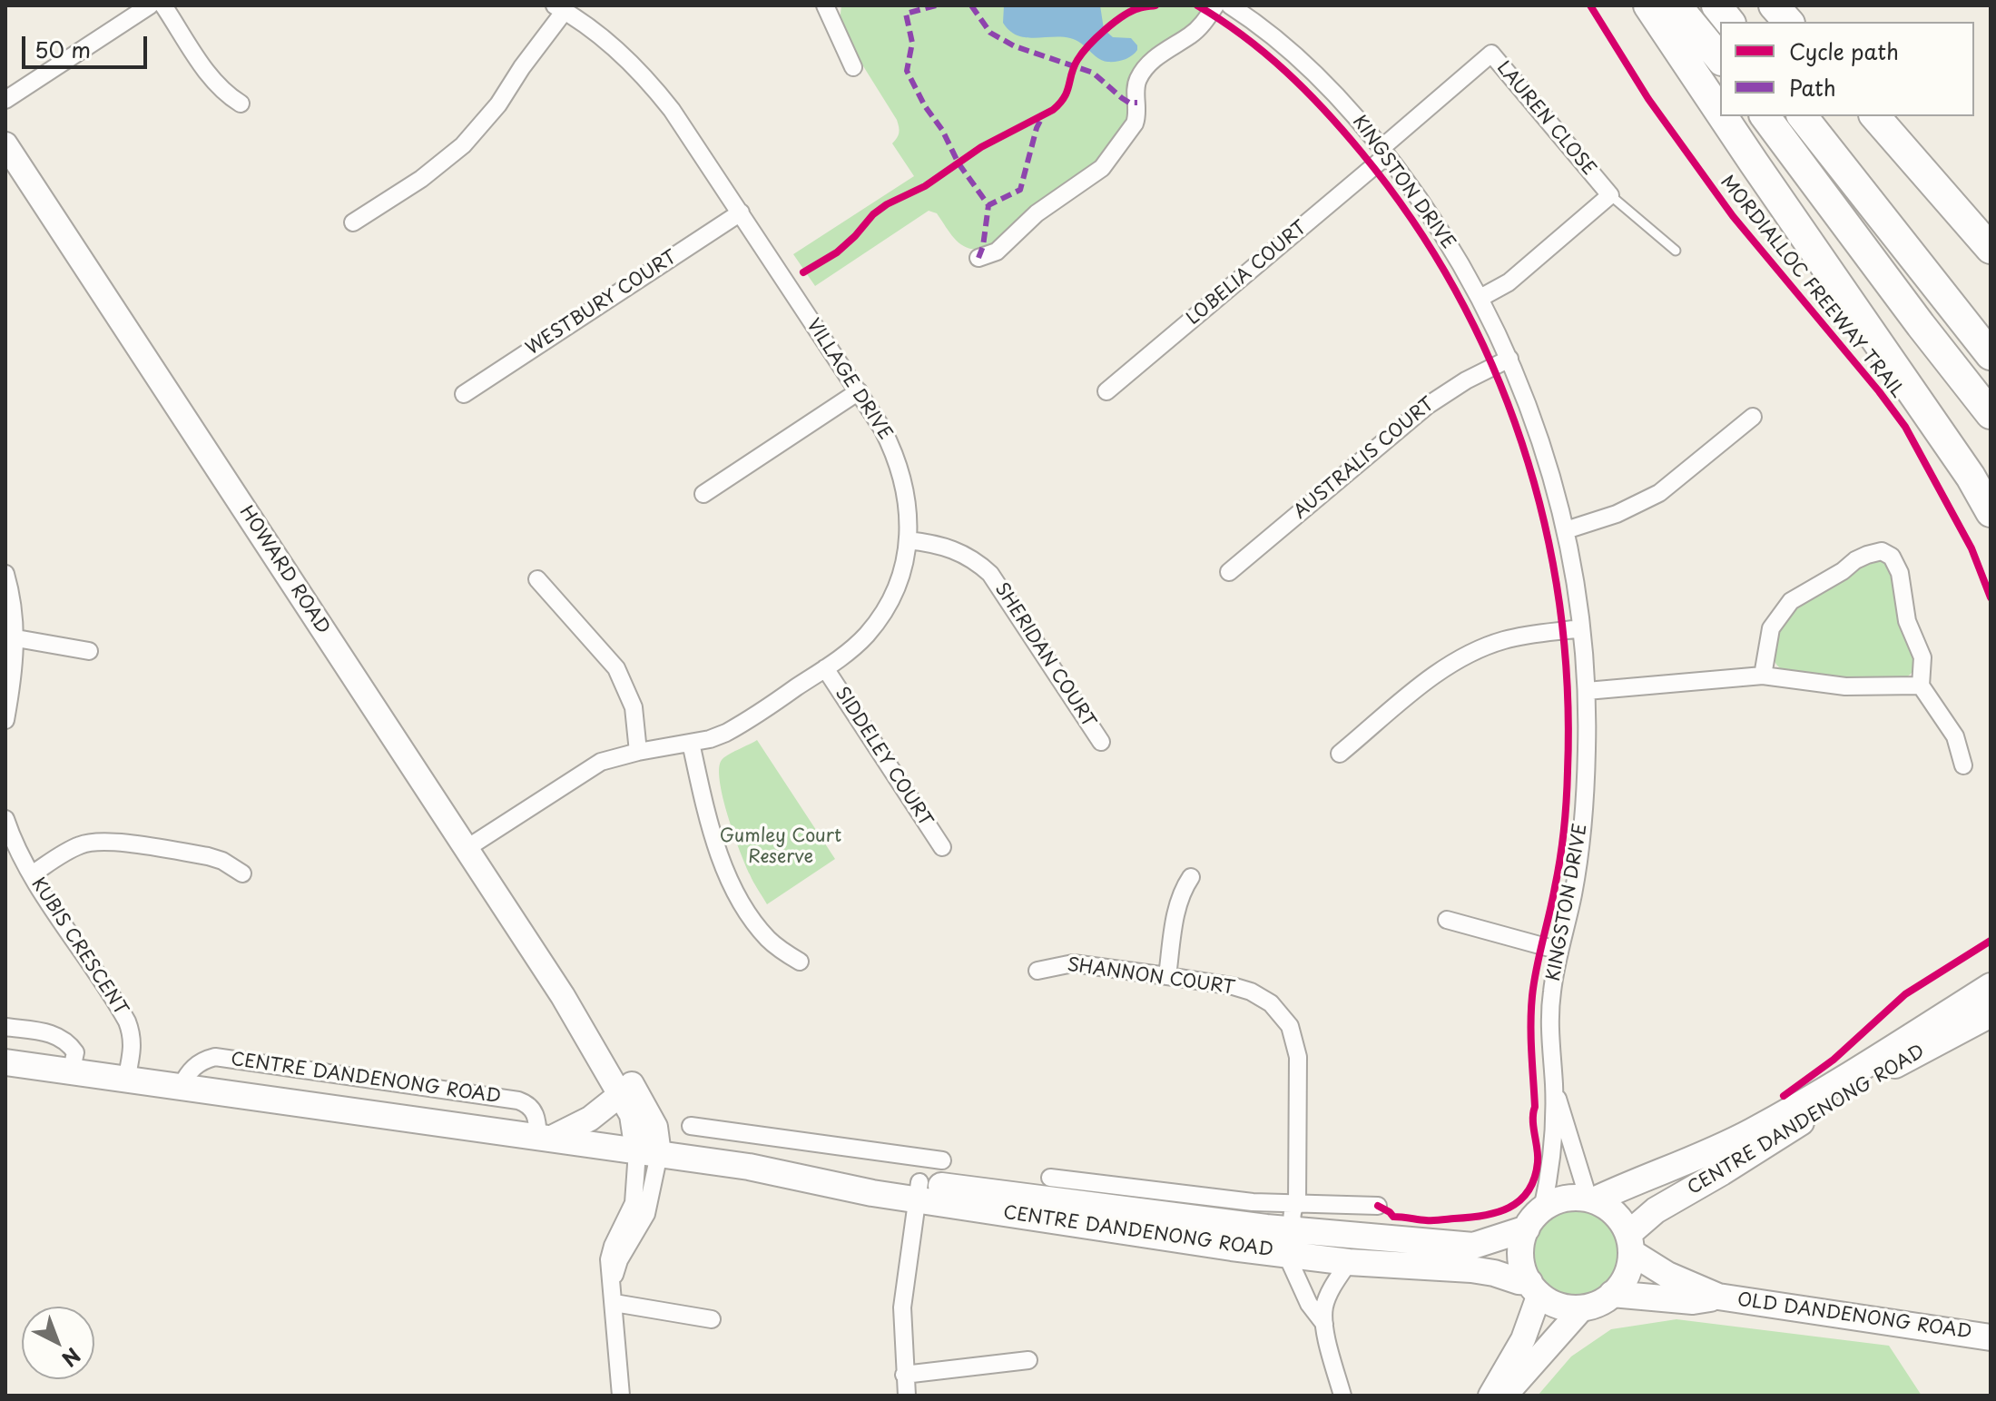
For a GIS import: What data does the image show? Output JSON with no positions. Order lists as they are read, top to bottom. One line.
{"streets":{"main road":["HOWARD ROAD","CENTRE DANDENONG ROAD","OLD DANDENONG ROAD"],"street":["LAUREN CLOSE","KINGSTON DRIVE","LOBELIA COURT","WESTBURY COURT","VILLAGE DRIVE","AUSTRALIS COURT","SHERIDAN COURT","SIDDELEY COURT","KUBIS CRESCENT","SHANNON COURT"],"cycle path":["MORDIALLOC FREEWAY TRAIL"]},"crossings":[["LAUREN CLOSE","KINGSTON DRIVE"],["LAUREN CLOSE","LOBELIA COURT"],["KINGSTON DRIVE","LOBELIA COURT"],["KINGSTON DRIVE","AUSTRALIS COURT"],["KINGSTON DRIVE","CENTRE DANDENONG ROAD"],["KINGSTON DRIVE","OLD DANDENONG ROAD"],["WESTBURY COURT","VILLAGE DRIVE"],["VILLAGE DRIVE","HOWARD ROAD"],["VILLAGE DRIVE","SHERIDAN COURT"],["VILLAGE DRIVE","SIDDELEY COURT"],["HOWARD ROAD","CENTRE DANDENONG ROAD"],["KUBIS CRESCENT","CENTRE DANDENONG ROAD"],["SHANNON COURT","CENTRE DANDENONG ROAD"],["CENTRE DANDENONG ROAD","OLD DANDENONG ROAD"]],"parks":["Gumley Court Reserve"],"legend":["Cycle path","Path"],"scale_bar":"50 m","north":"bottom right"}
